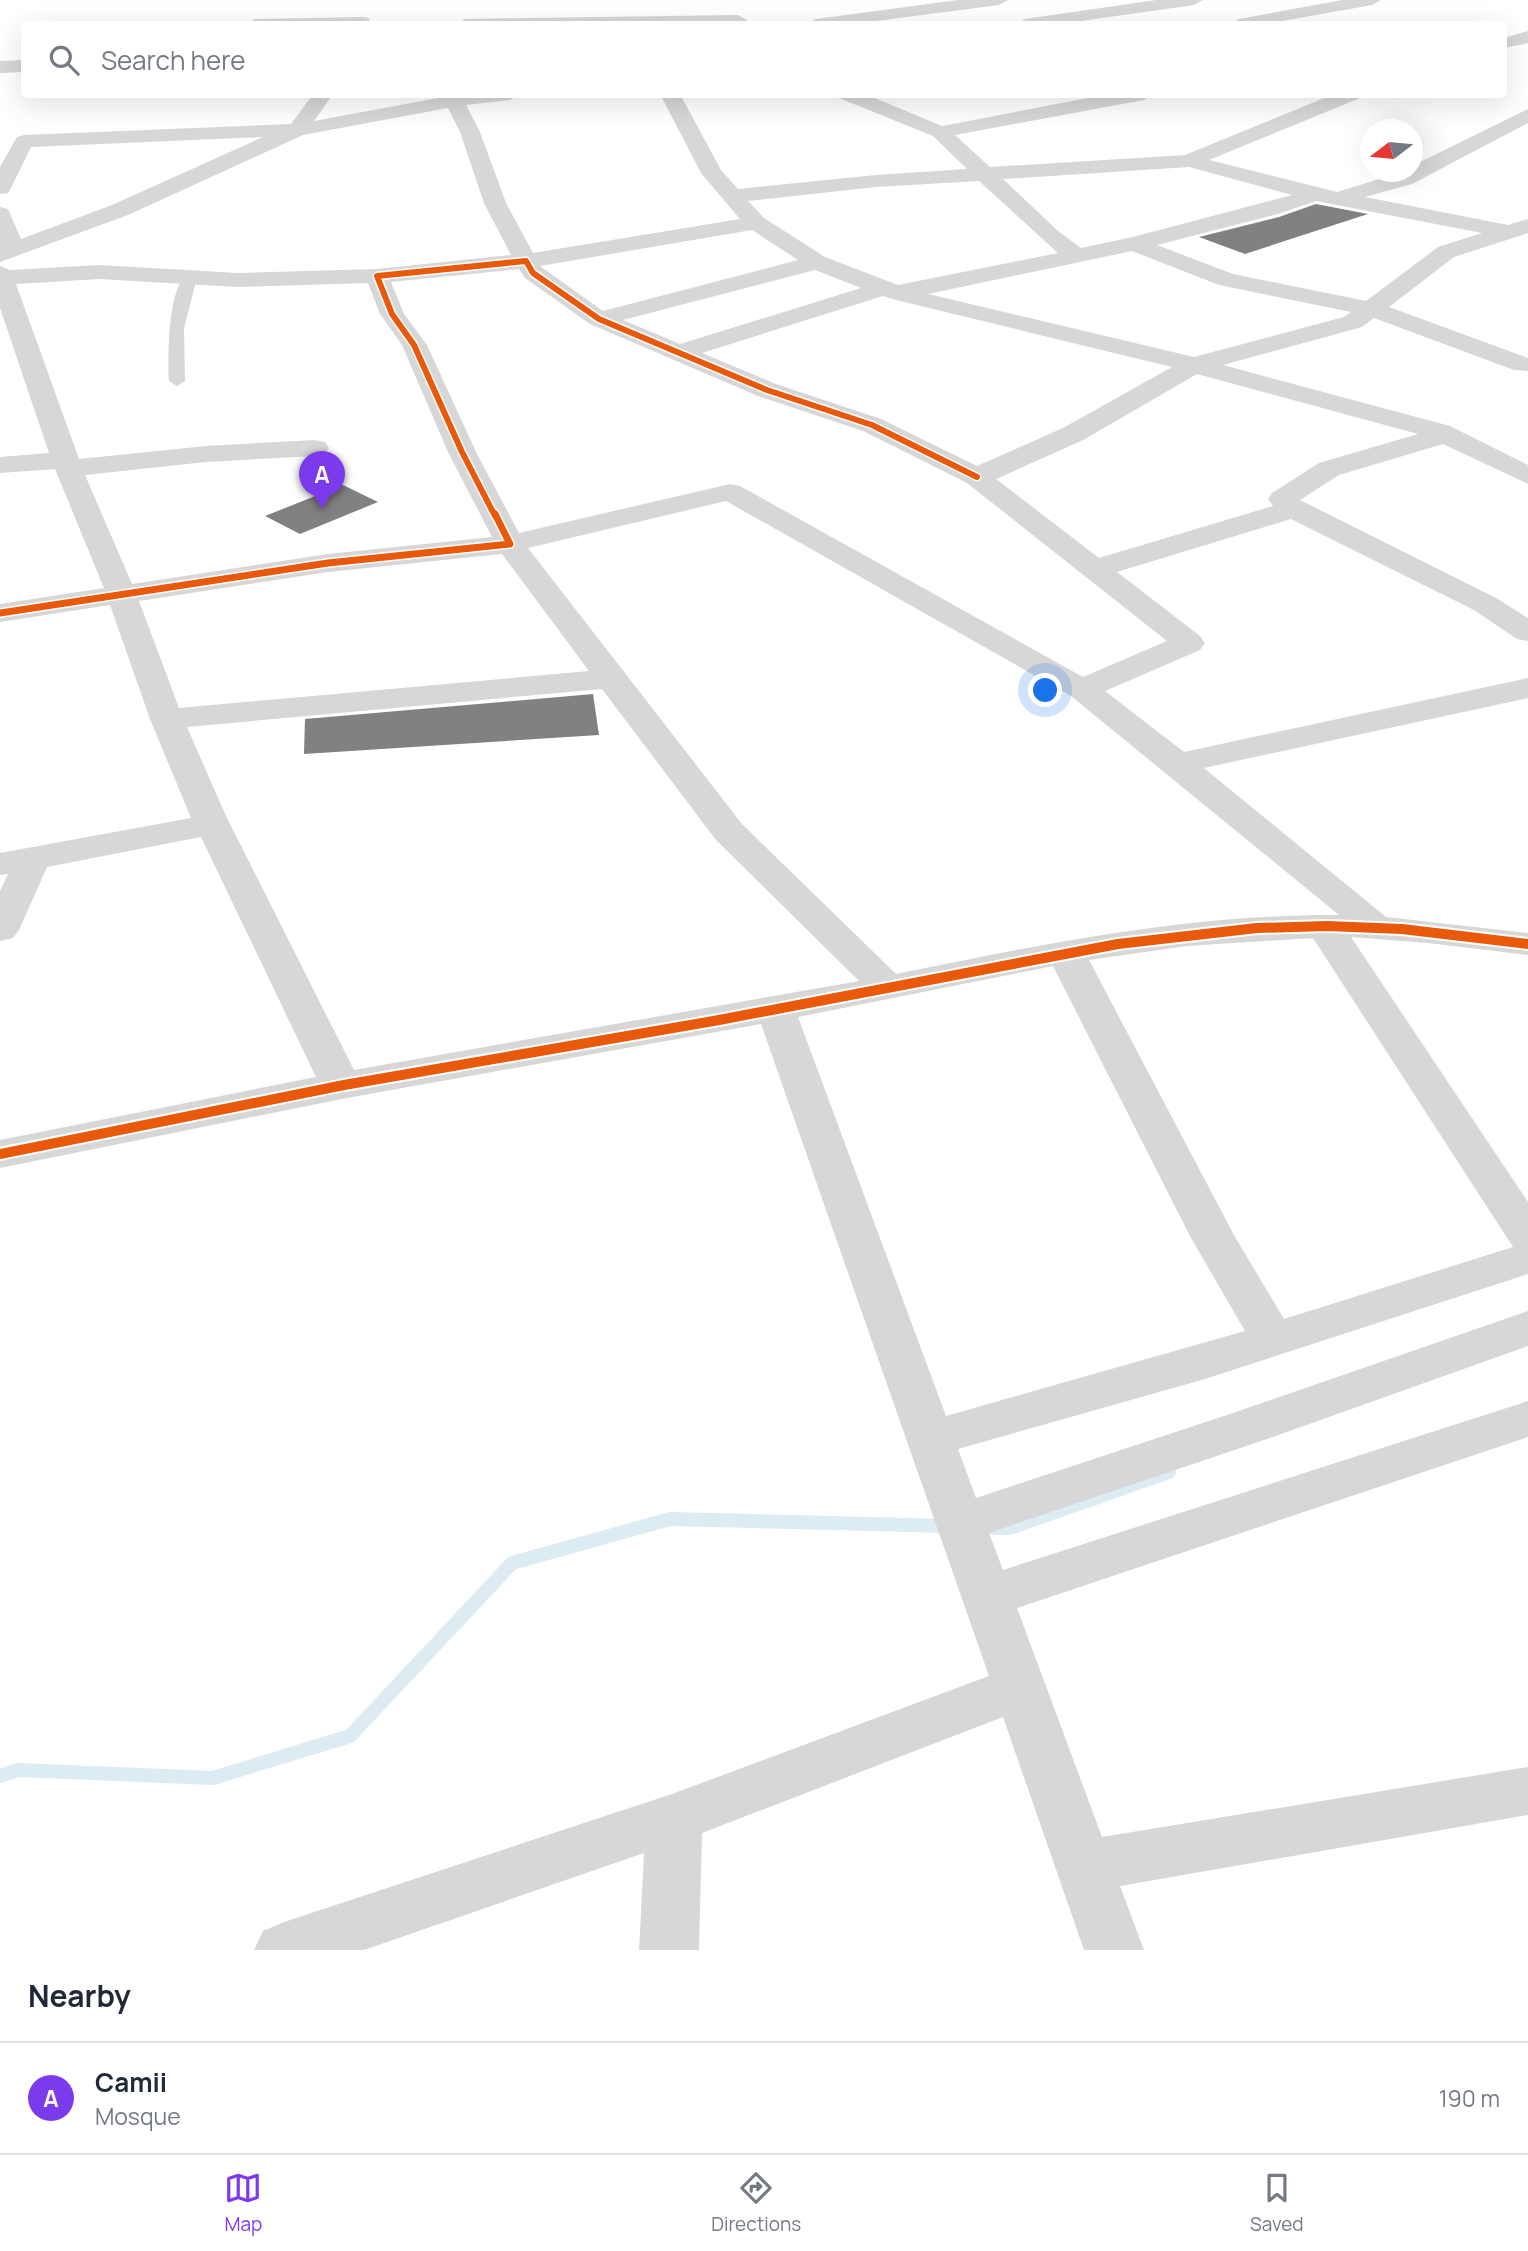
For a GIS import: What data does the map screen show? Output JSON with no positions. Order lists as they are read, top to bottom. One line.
{"north":"left","page":{"search":"Search here","pins":"A","heading":"Nearby","list":[{"mark":"A","name":"Camii","note":"Mosque","value":"190 m"}],"nav":["Map","Directions","Saved"]}}
